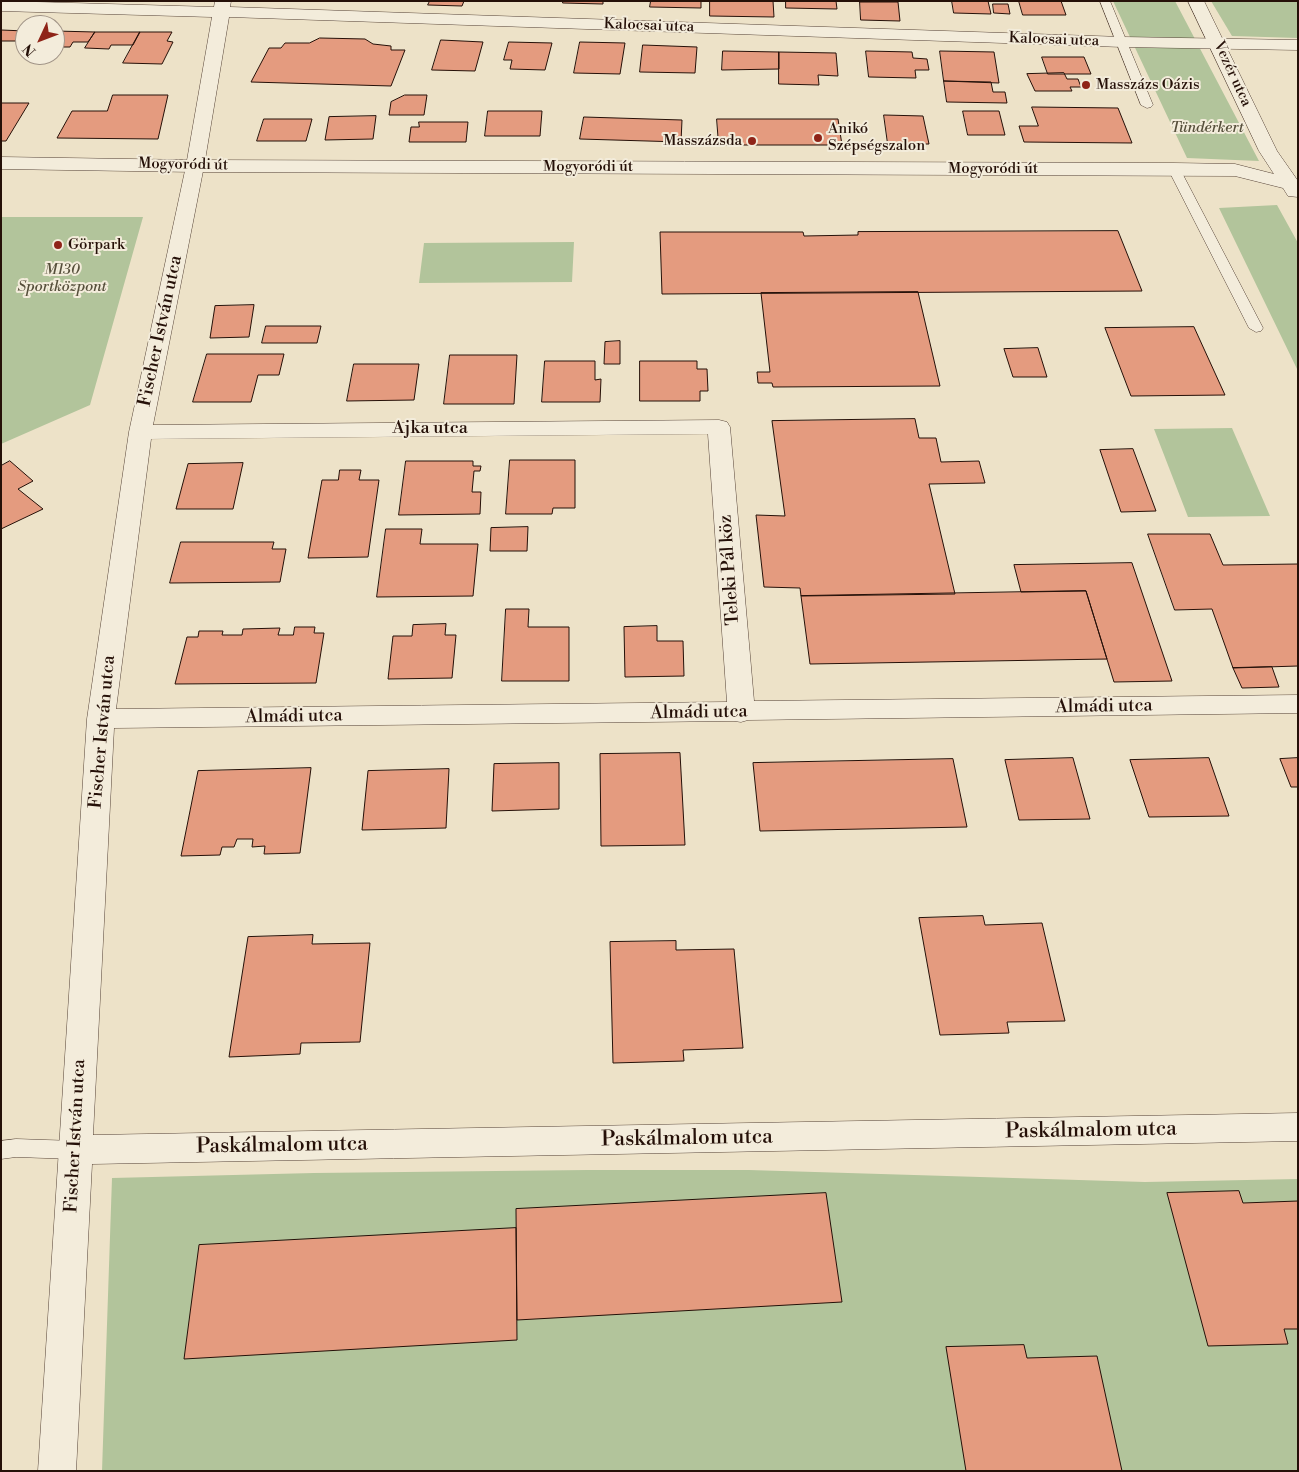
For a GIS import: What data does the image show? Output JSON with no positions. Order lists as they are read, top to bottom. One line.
{"streets":{"street":["Kalocsai utca","Vezér utca","Mogyoródi út","Fischer István utca","Ajka utca","Teleki Pál köz","Almádi utca","Paskálmalom utca"]},"crossings":[["Kalocsai utca","Vezér utca"],["Kalocsai utca","Fischer István utca"],["Vezér utca","Mogyoródi út"],["Mogyoródi út","Fischer István utca"],["Fischer István utca","Ajka utca"],["Fischer István utca","Almádi utca"],["Fischer István utca","Paskálmalom utca"],["Ajka utca","Teleki Pál köz"],["Teleki Pál köz","Almádi utca"]],"parks":["Tündérkert","M130 Sportközpont"],"places":["Masszázs Oázis","Anikó Szépségszalon","Masszázsda","Görpark"],"north":"bottom left"}
